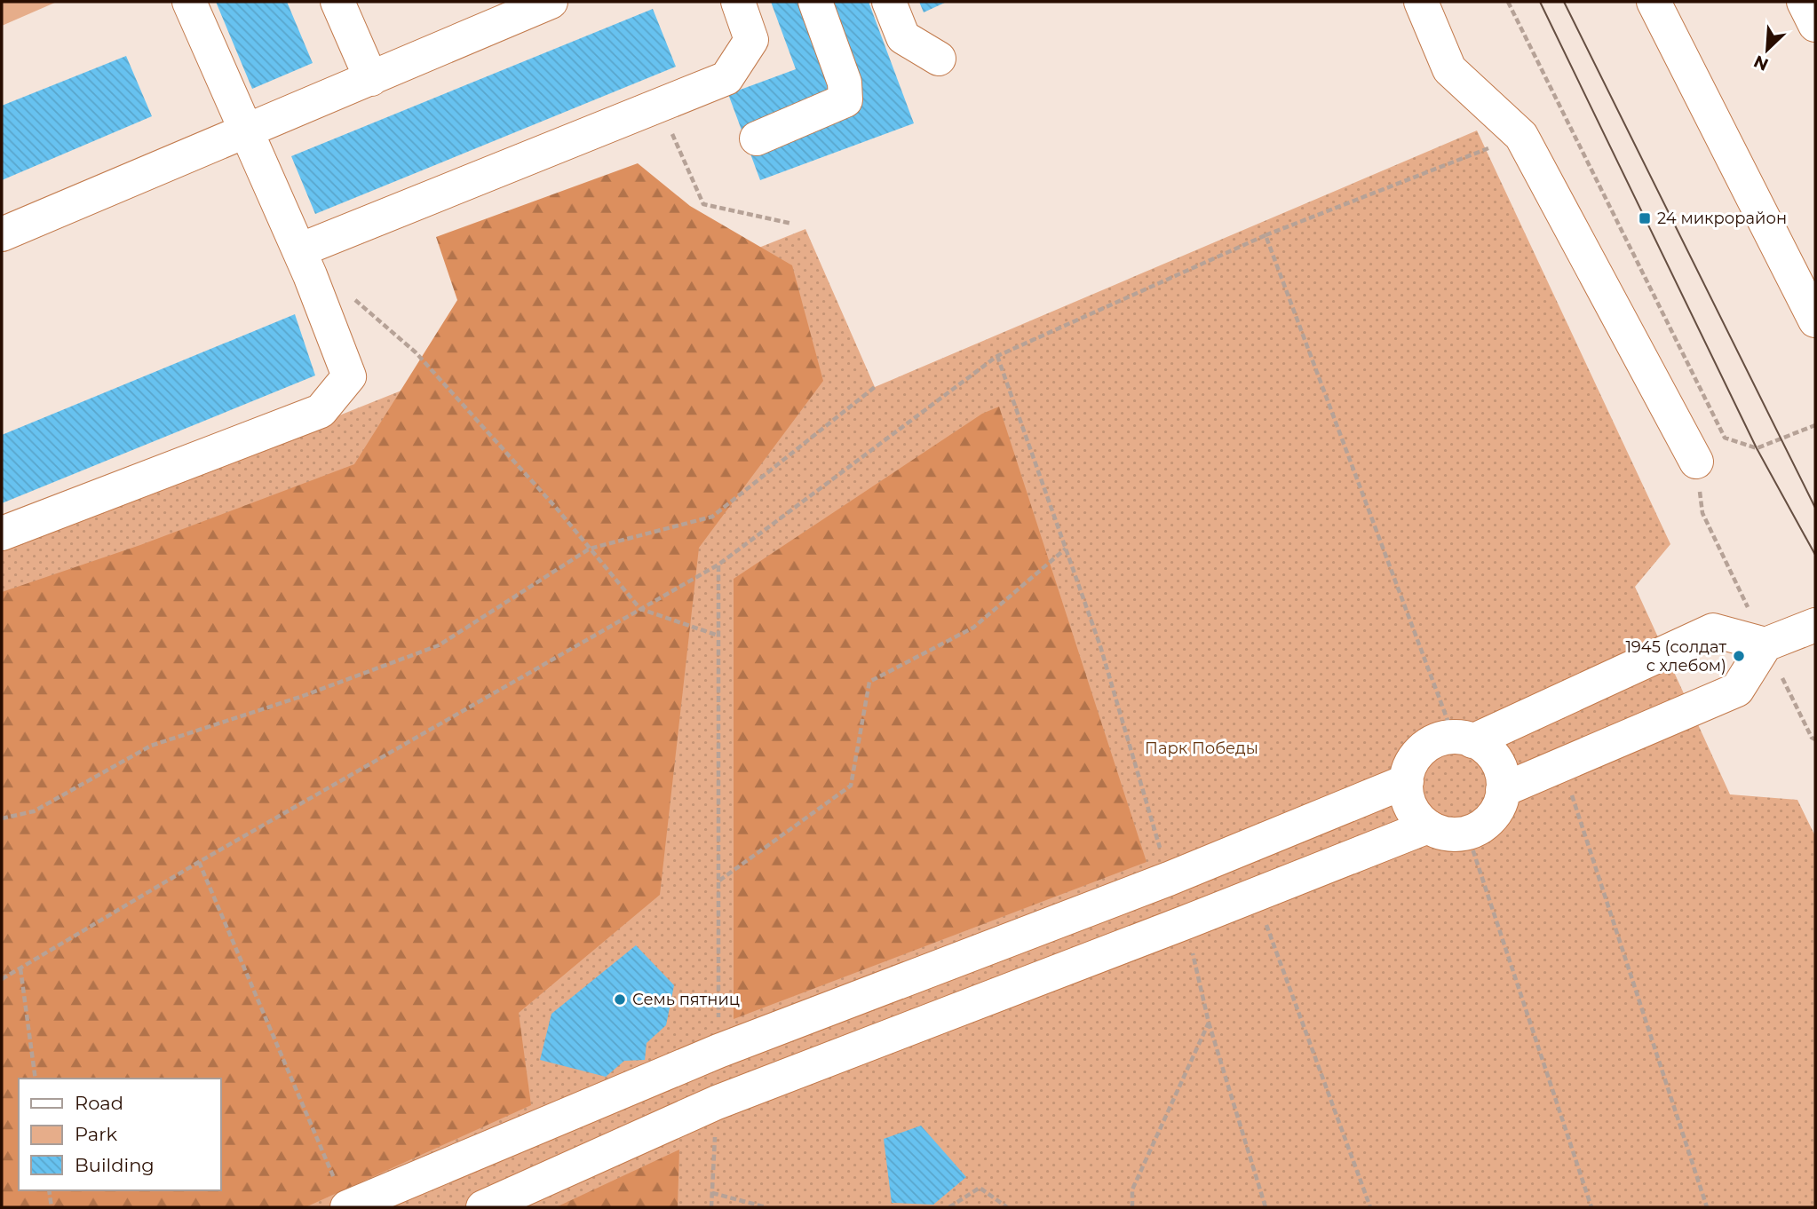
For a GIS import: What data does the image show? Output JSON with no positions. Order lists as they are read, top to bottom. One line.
{"parks":["Парк Победы"],"places":{"transit":["24 микрорайон"],"other":["1945 (солдат с хлебом)","Семь пятниц"]},"legend":["Road","Park","Building"],"north":"bottom left"}
